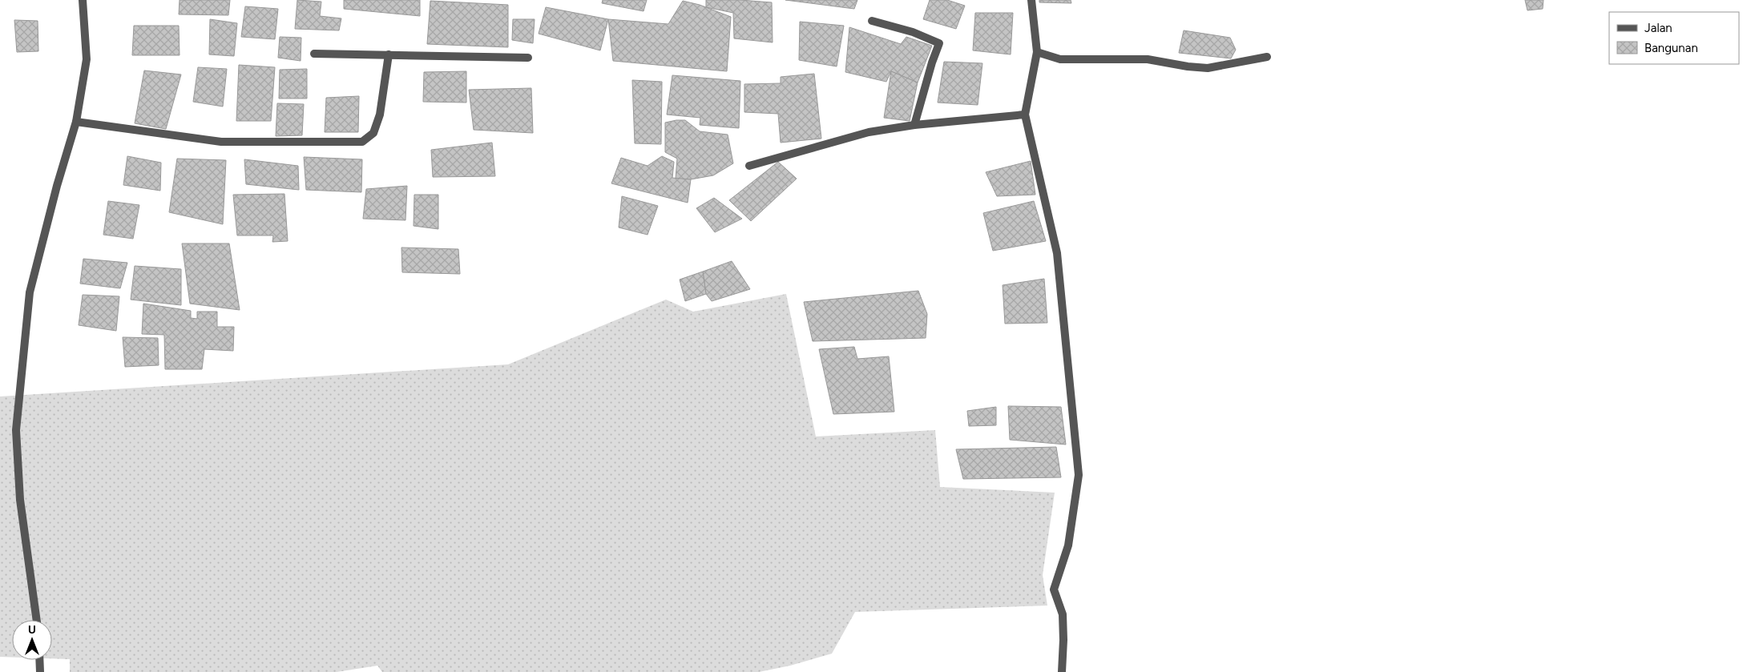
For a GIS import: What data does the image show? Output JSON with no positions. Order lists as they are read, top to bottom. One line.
{"legend":["Jalan","Bangunan"],"north":"top"}
